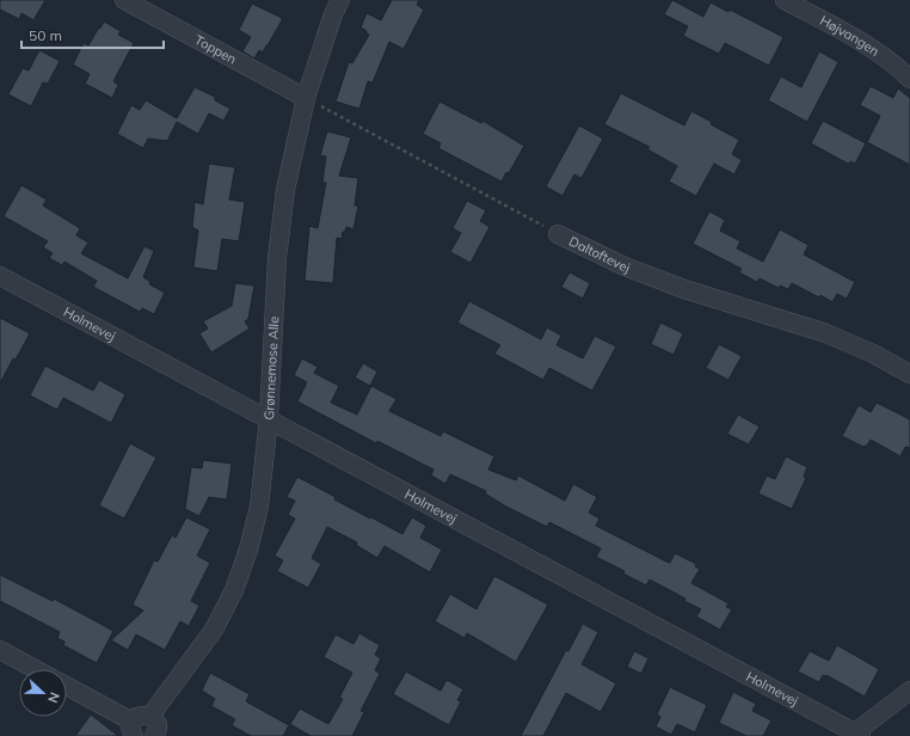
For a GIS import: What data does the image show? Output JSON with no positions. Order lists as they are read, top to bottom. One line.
{"streets":{"street":["Højvangen","Toppen","Daltoftevej","Holmevej","Grønnemose Alle"]},"crossings":[["Toppen","Daltoftevej"],["Toppen","Grønnemose Alle"],["Daltoftevej","Grønnemose Alle"],["Holmevej","Grønnemose Alle"]],"scale_bar":"50 m","north":"right"}
